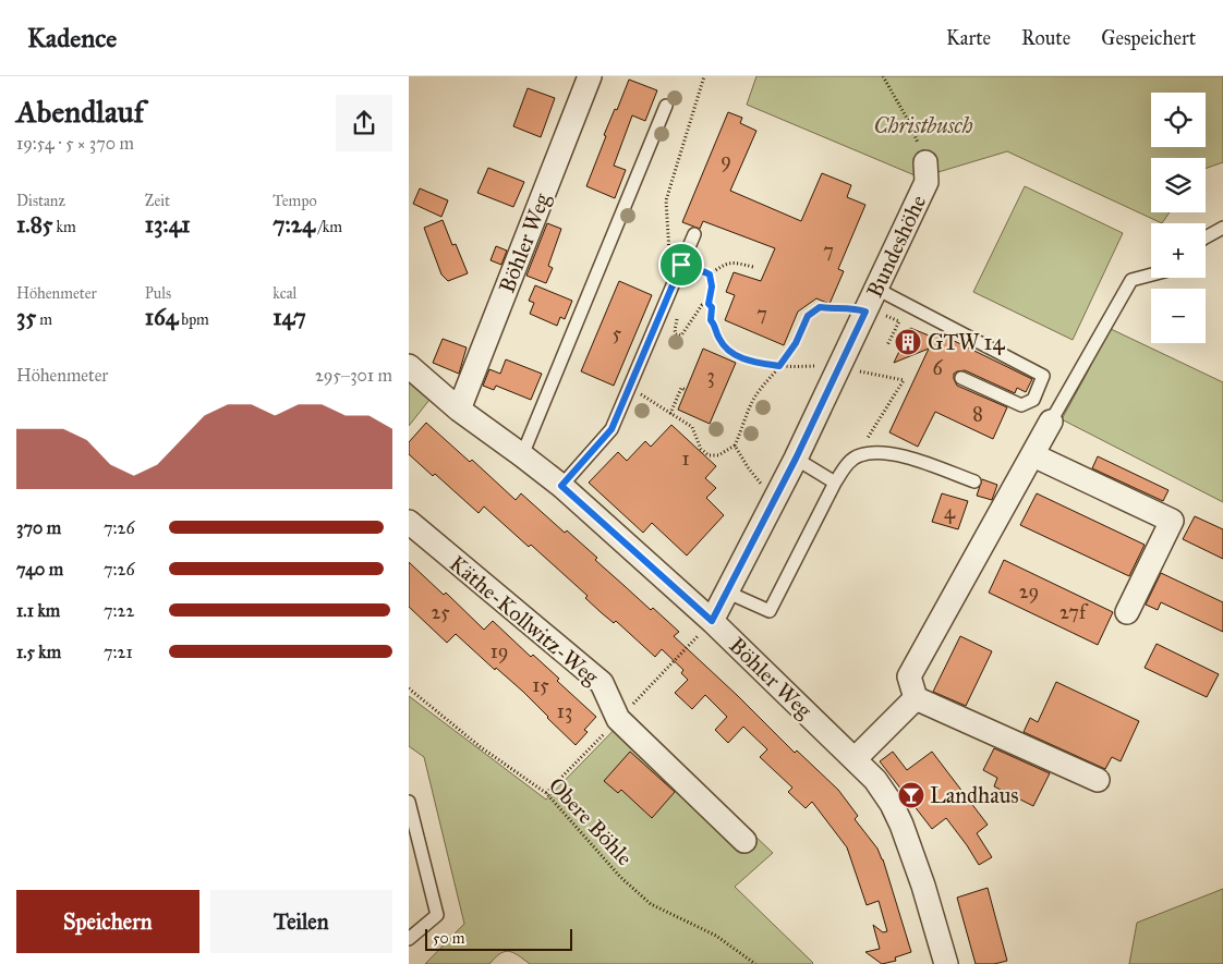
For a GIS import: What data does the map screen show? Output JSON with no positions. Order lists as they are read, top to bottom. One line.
{"streets":{"street":["Böhler Weg","Bundeshöhe","Käthe-Kollwitz-Weg"],"path":["Obere Böhle"]},"crossings":[["Böhler Weg","Bundeshöhe"]],"parks":["Christbusch"],"places":{"building":["GTW 14"],"bar":["Landhaus"]},"house_numbers":["9","7","7","5","6","3","8","1","4","29","25","27f","19","15","13"],"scale_bar":"50 m","page":{"header":"Kadence","nav":["Karte","Route","Gespeichert"],"heading":["Abendlauf","19:54 · 5 × 370 m"],"map_buttons":["+","−"],"stats":[["Distanz","1.85 km"],["Zeit","13:41"],["Tempo","7:24 /km"],["Höhenmeter","35 m"],["Puls","164 bpm"],["kcal","147"]],"chart":["Höhenmeter","295–301 m"],"list":[{"name":"370 m","note":"7:26"},{"name":"740 m","note":"7:26"},{"name":"1.1 km","note":"7:22"},{"name":"1.5 km","note":"7:21"}],"buttons":["Speichern","Teilen"],"scale":"50 m"}}
